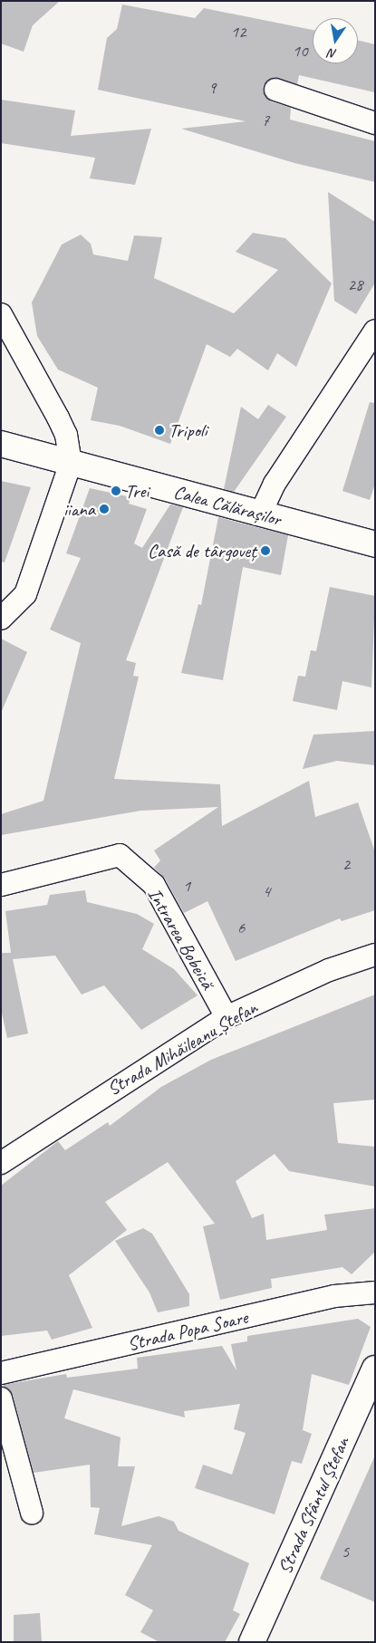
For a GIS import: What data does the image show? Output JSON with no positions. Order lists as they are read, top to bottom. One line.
{"streets":{"main road":["Calea Călărașilor","Strada Sfântul Ștefan"],"street":["Intrarea Bobeică","Strada Mihăileanu Ștefan","Strada Popa Soare"]},"crossings":[["Intrarea Bobeică","Strada Mihăileanu Ștefan"]],"places":["Tripoli","Trei","iiana","Casă de târgoveț"],"house_numbers":["12","10","9","7","28","2","1","4","6","5"],"north":"bottom"}
